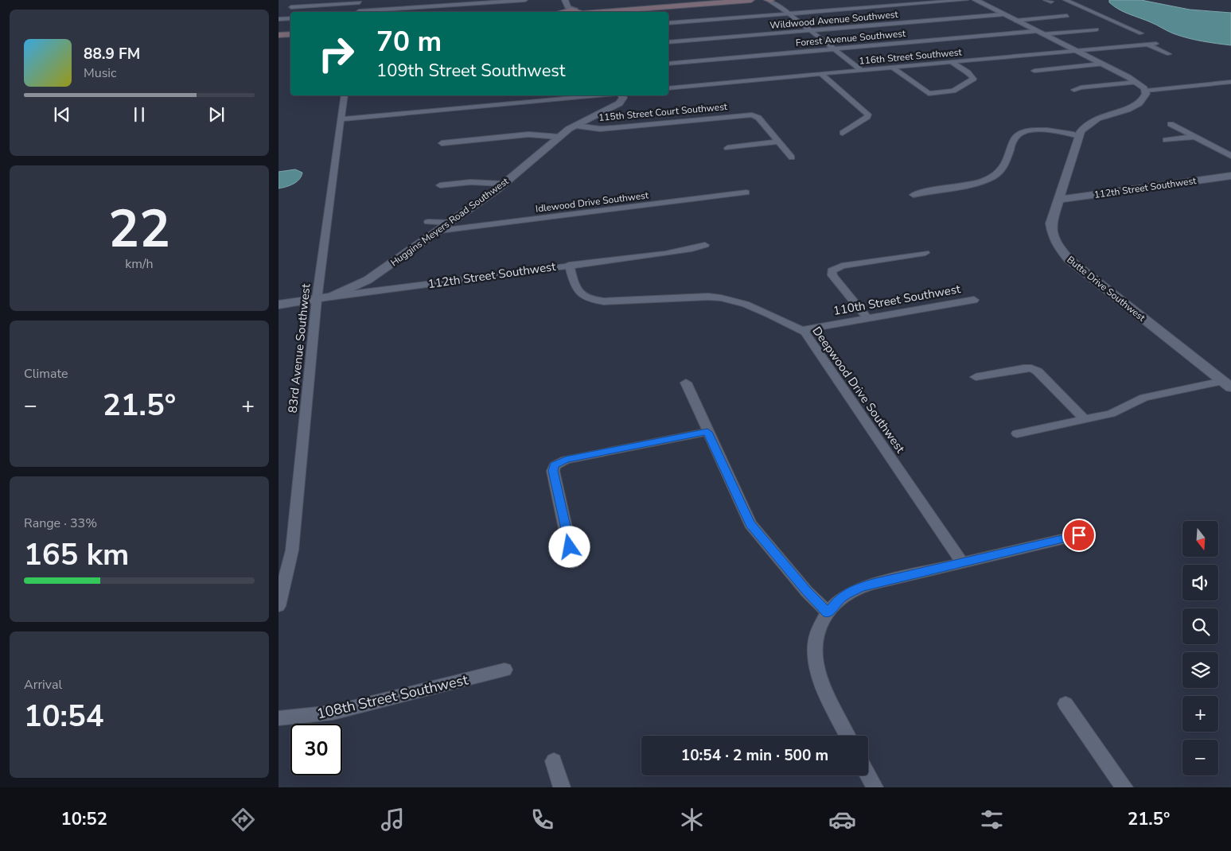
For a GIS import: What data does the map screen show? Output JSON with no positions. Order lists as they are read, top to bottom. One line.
{"streets":{"street":["Wildwood Avenue Southwest","Forest Avenue Southwest","116th Street Southwest","115th Street Court Southwest","112th Street Southwest","Idlewood Drive Southwest","Huggins Meyers Road Southwest","Butte Drive Southwest","110th Street Southwest","83rd Avenue Southwest","Deepwood Drive Southwest","108th Street Southwest"]},"crossings":[["115th Street Court Southwest","Huggins Meyers Road Southwest"],["112th Street Southwest","Huggins Meyers Road Southwest"],["112th Street Southwest","Butte Drive Southwest"],["112th Street Southwest","83rd Avenue Southwest"],["112th Street Southwest","Deepwood Drive Southwest"],["Idlewood Drive Southwest","Huggins Meyers Road Southwest"],["110th Street Southwest","Deepwood Drive Southwest"]],"north":"bottom","page":{"turn":["70 m","109th Street Southwest"],"song":["88.9 FM","Music"],"tile":[["22","km/h"],"Climate",["Range · 33%","165 km"],["Arrival","10:54"]],"heat":["−","21.5°","+"],"map_buttons":["+","−"],"limit":"30","trip":"10:54 · 2 min · 500 m","tabs":["10:52","21.5°"]}}
